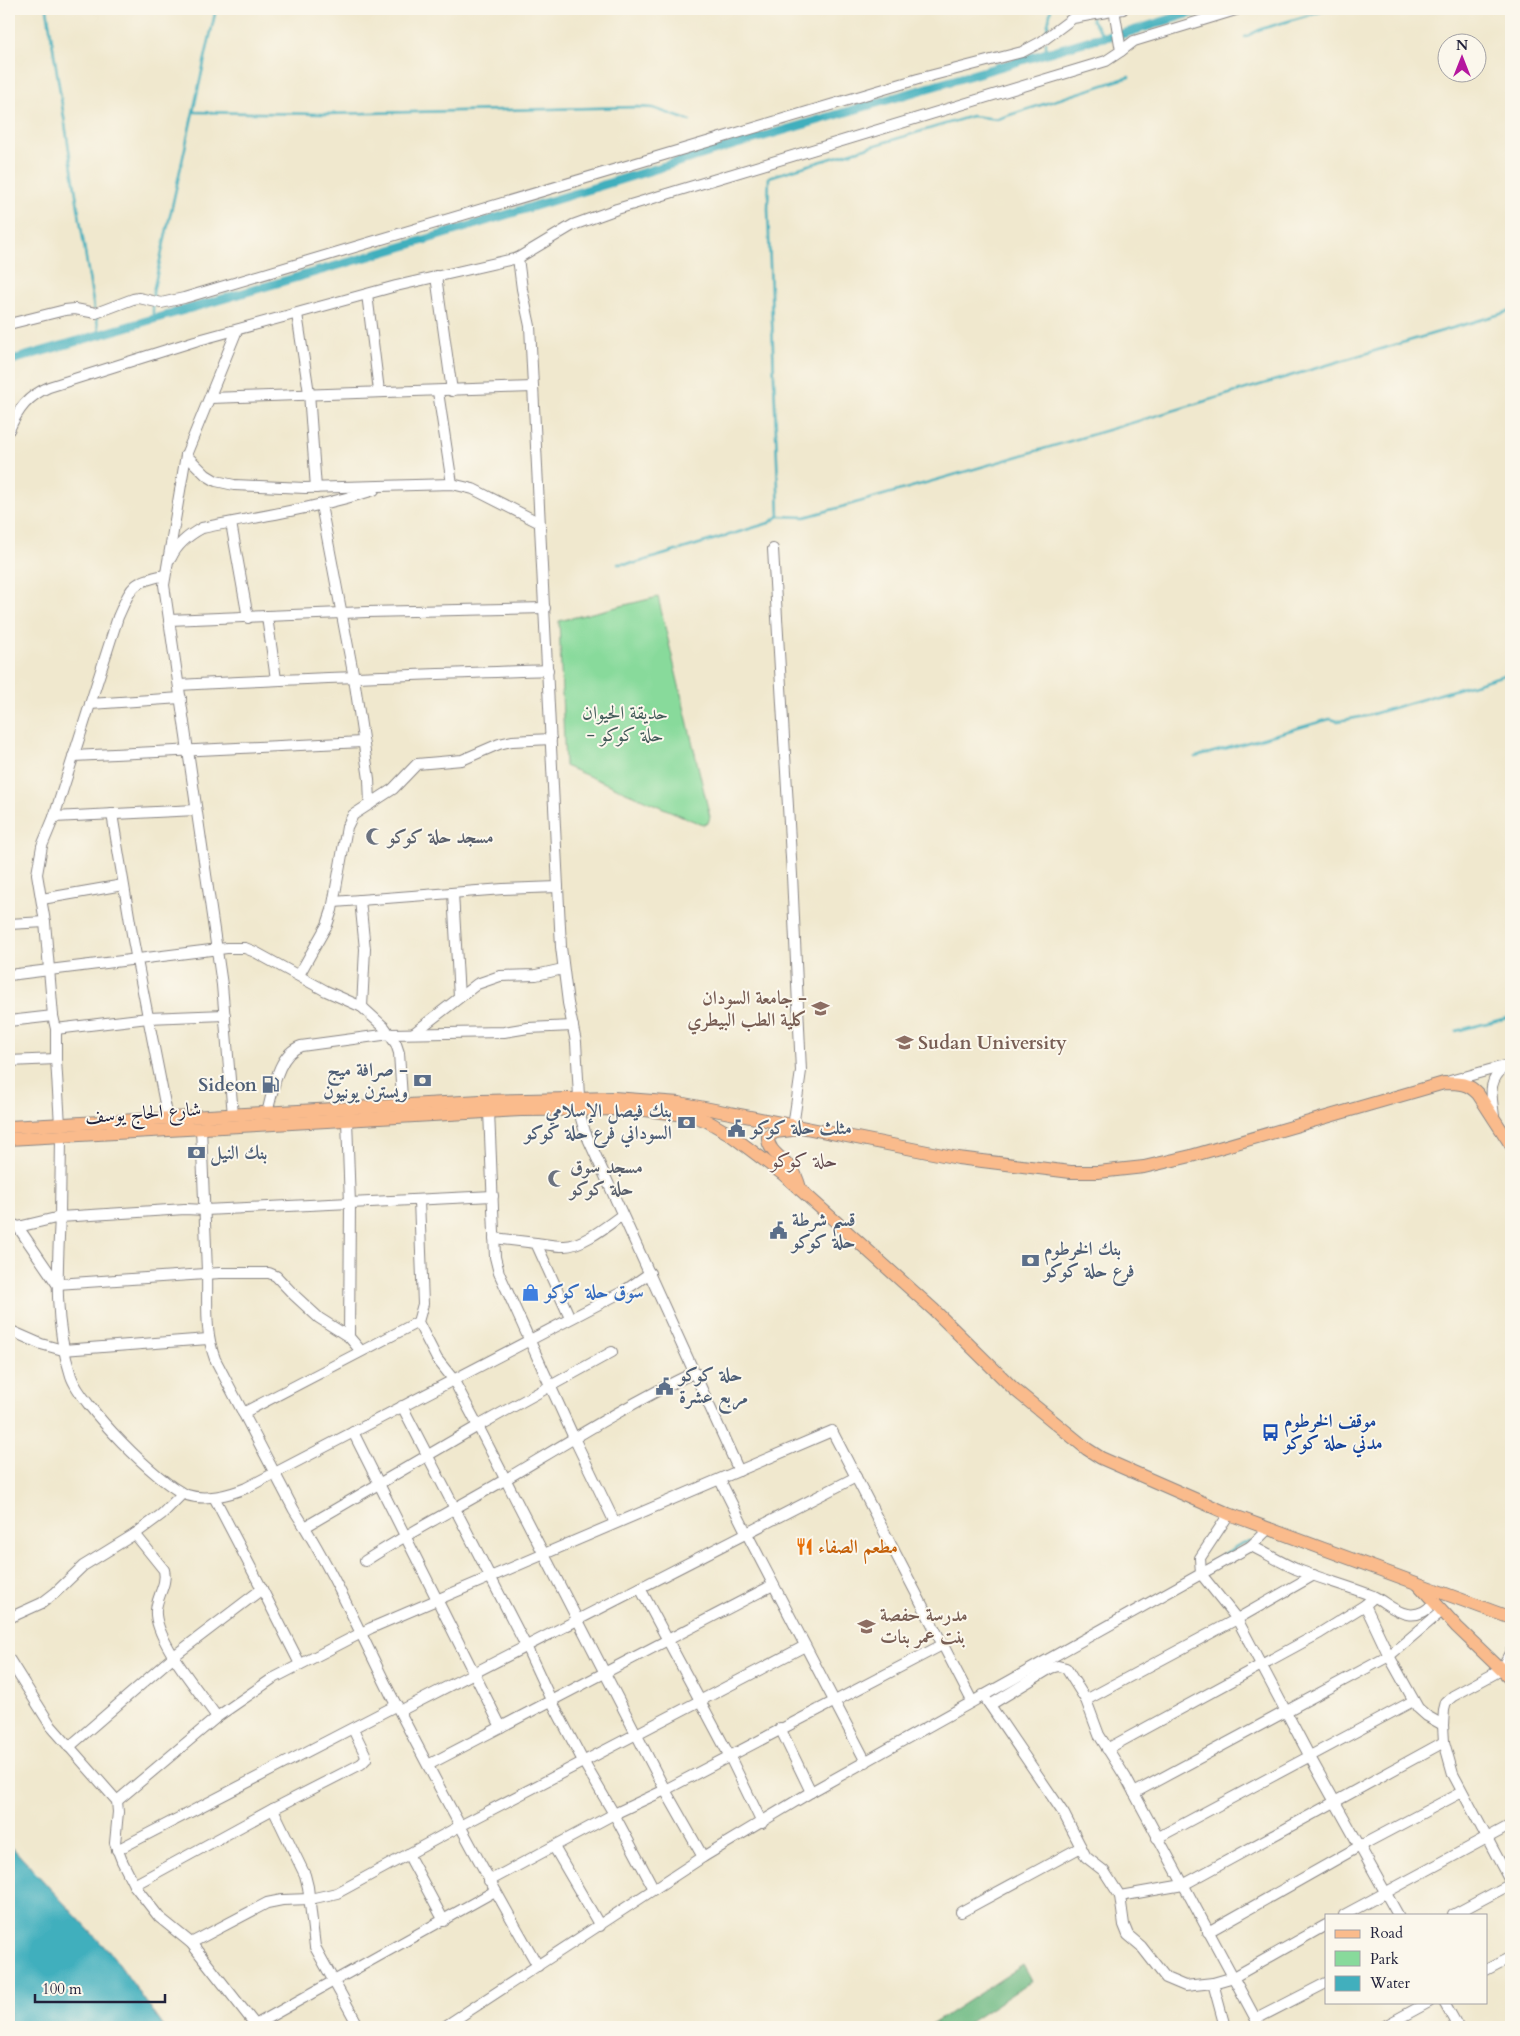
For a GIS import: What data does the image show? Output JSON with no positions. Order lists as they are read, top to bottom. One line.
{"streets":{"main road":["شارع الحاج يوسف"]},"districts":["حلة كوكو"],"parks":["حديقة الحيوان - حلة كوكو"],"places":{"mosque":["مسجد حلة كوكو","مسجد سوق حلة كوكو"],"school or university":["جامعة السودان - كلية الطب البيطري","Sudan University","مدرسة حفصة بنت عمر بنات"],"bank":["صرافة ميج - ويسترن يونيون","بنك فيصل الإسلامي السوداني فرع حلة كوكو","بنك النيل","بنك الخرطوم فرع حلة كوكو"],"fuel station":["Sideon"],"public building":["مثلث حلة كوكو","قسم شرطة حلة كوكو","حلة كوكو مربع عشرة"],"shop":["سوق حلة كوكو"],"bus stop":["موقف الخرطوم مدني حلة كوكو"],"restaurant":["مطعم الصفاء"]},"legend":["Road","Park","Water"],"scale_bar":"100 m","north":"top"}
